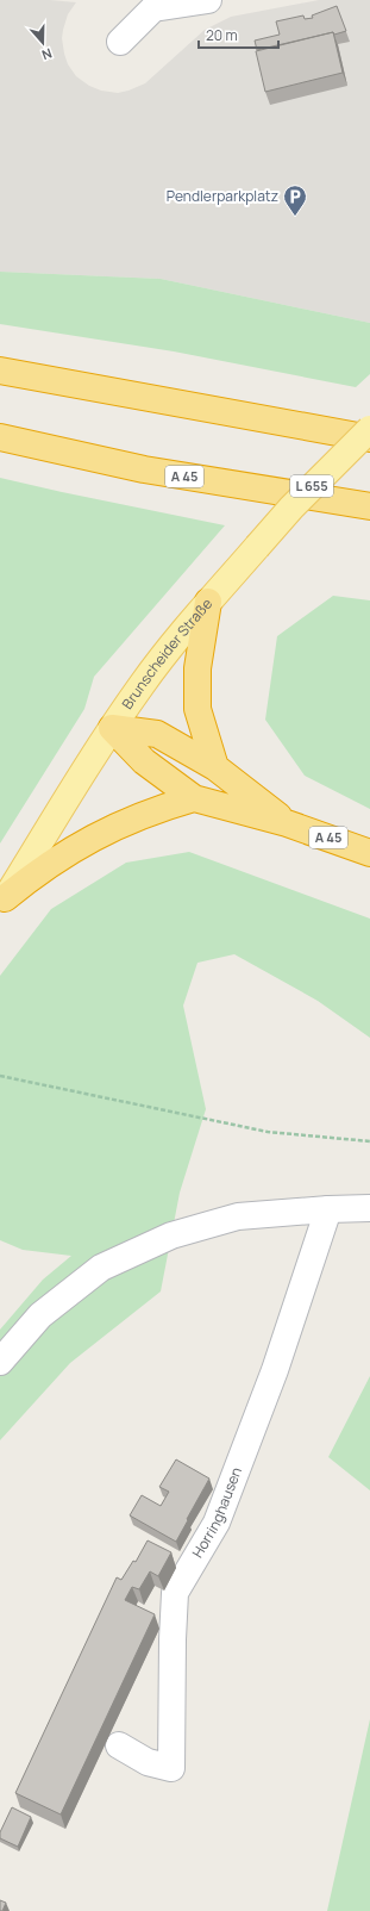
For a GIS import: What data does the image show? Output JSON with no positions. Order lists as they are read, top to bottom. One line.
{"streets":{"highway":["A 45"],"main road":["L 655","Brunscheider Straße"],"street":["Horringhausen"]},"crossings":[["A 45","Brunscheider Straße"]],"places":{"parking":["Pendlerparkplatz"]},"scale_bar":"20 m","north":"bottom"}
